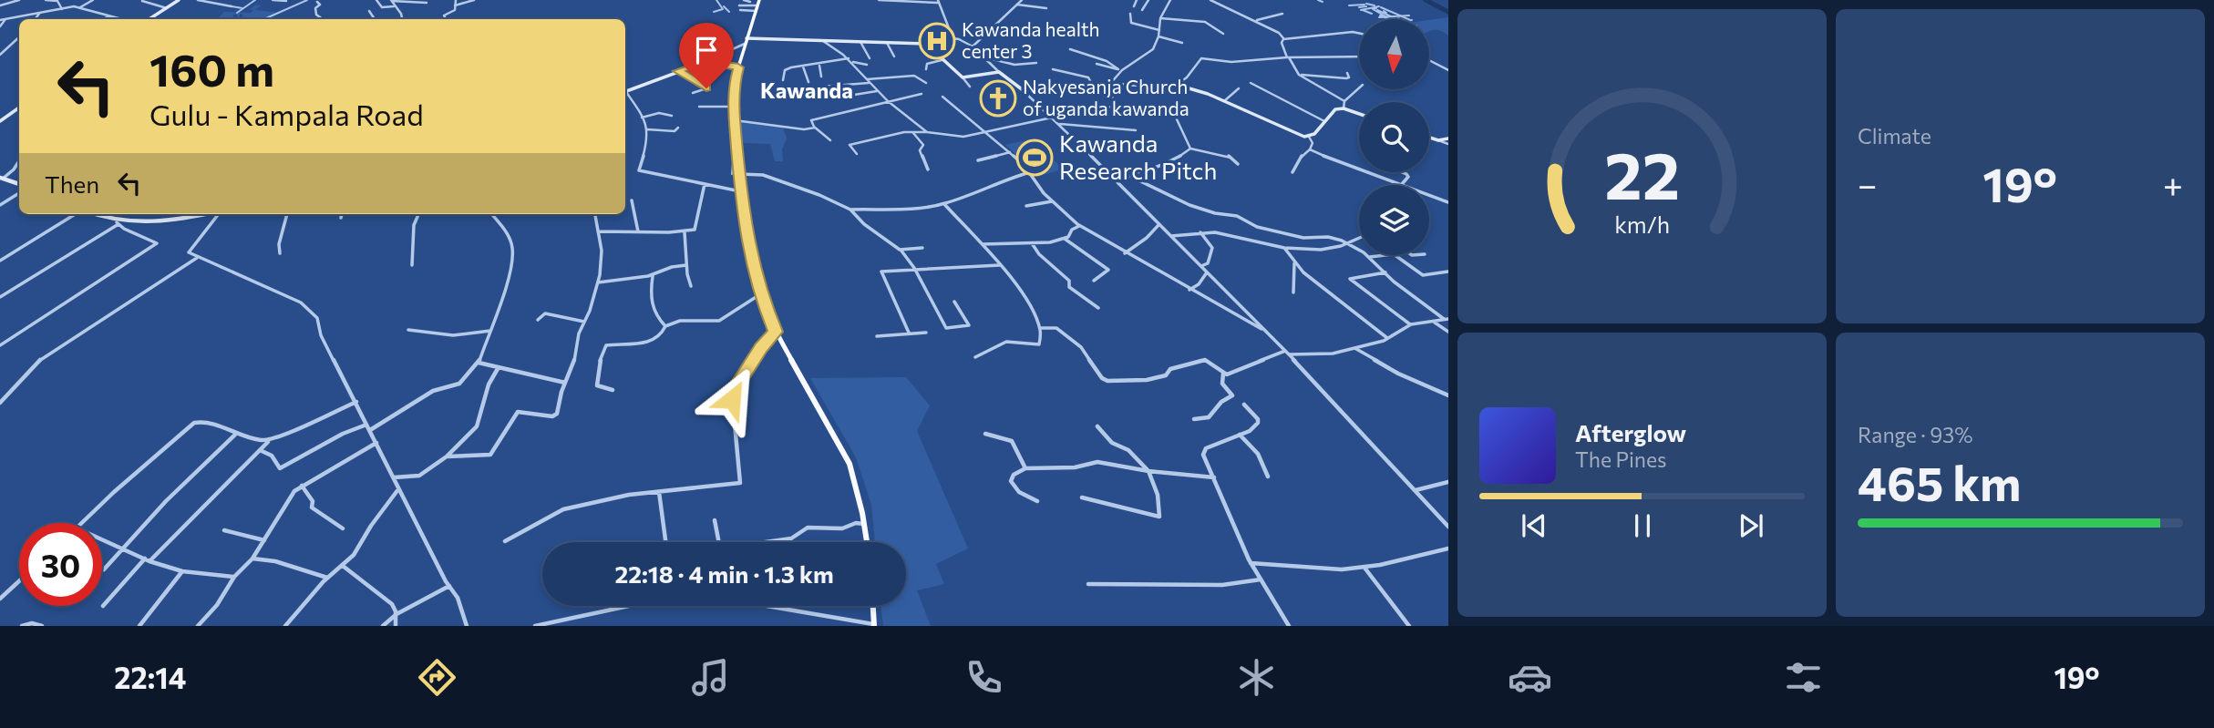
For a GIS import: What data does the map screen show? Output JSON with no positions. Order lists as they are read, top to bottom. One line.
{"districts":["Kawanda"],"places":{"hospital":["Kawanda health center 3"],"church":["Nakyesanja Church of uganda kawanda"],"sports":["Kawanda Research Pitch"]},"north":"bottom","page":{"tile":["Climate",["Range · 93%","465 km"]],"turn":["160 m","Gulu - Kampala Road"],"then":"Then","heat":["−","19°","+"],"song":["Afterglow","The Pines"],"limit":"30","trip":"22:18 · 4 min · 1.3 km","tabs":["22:14","19°"],"gauge":["22","km/h"]}}
